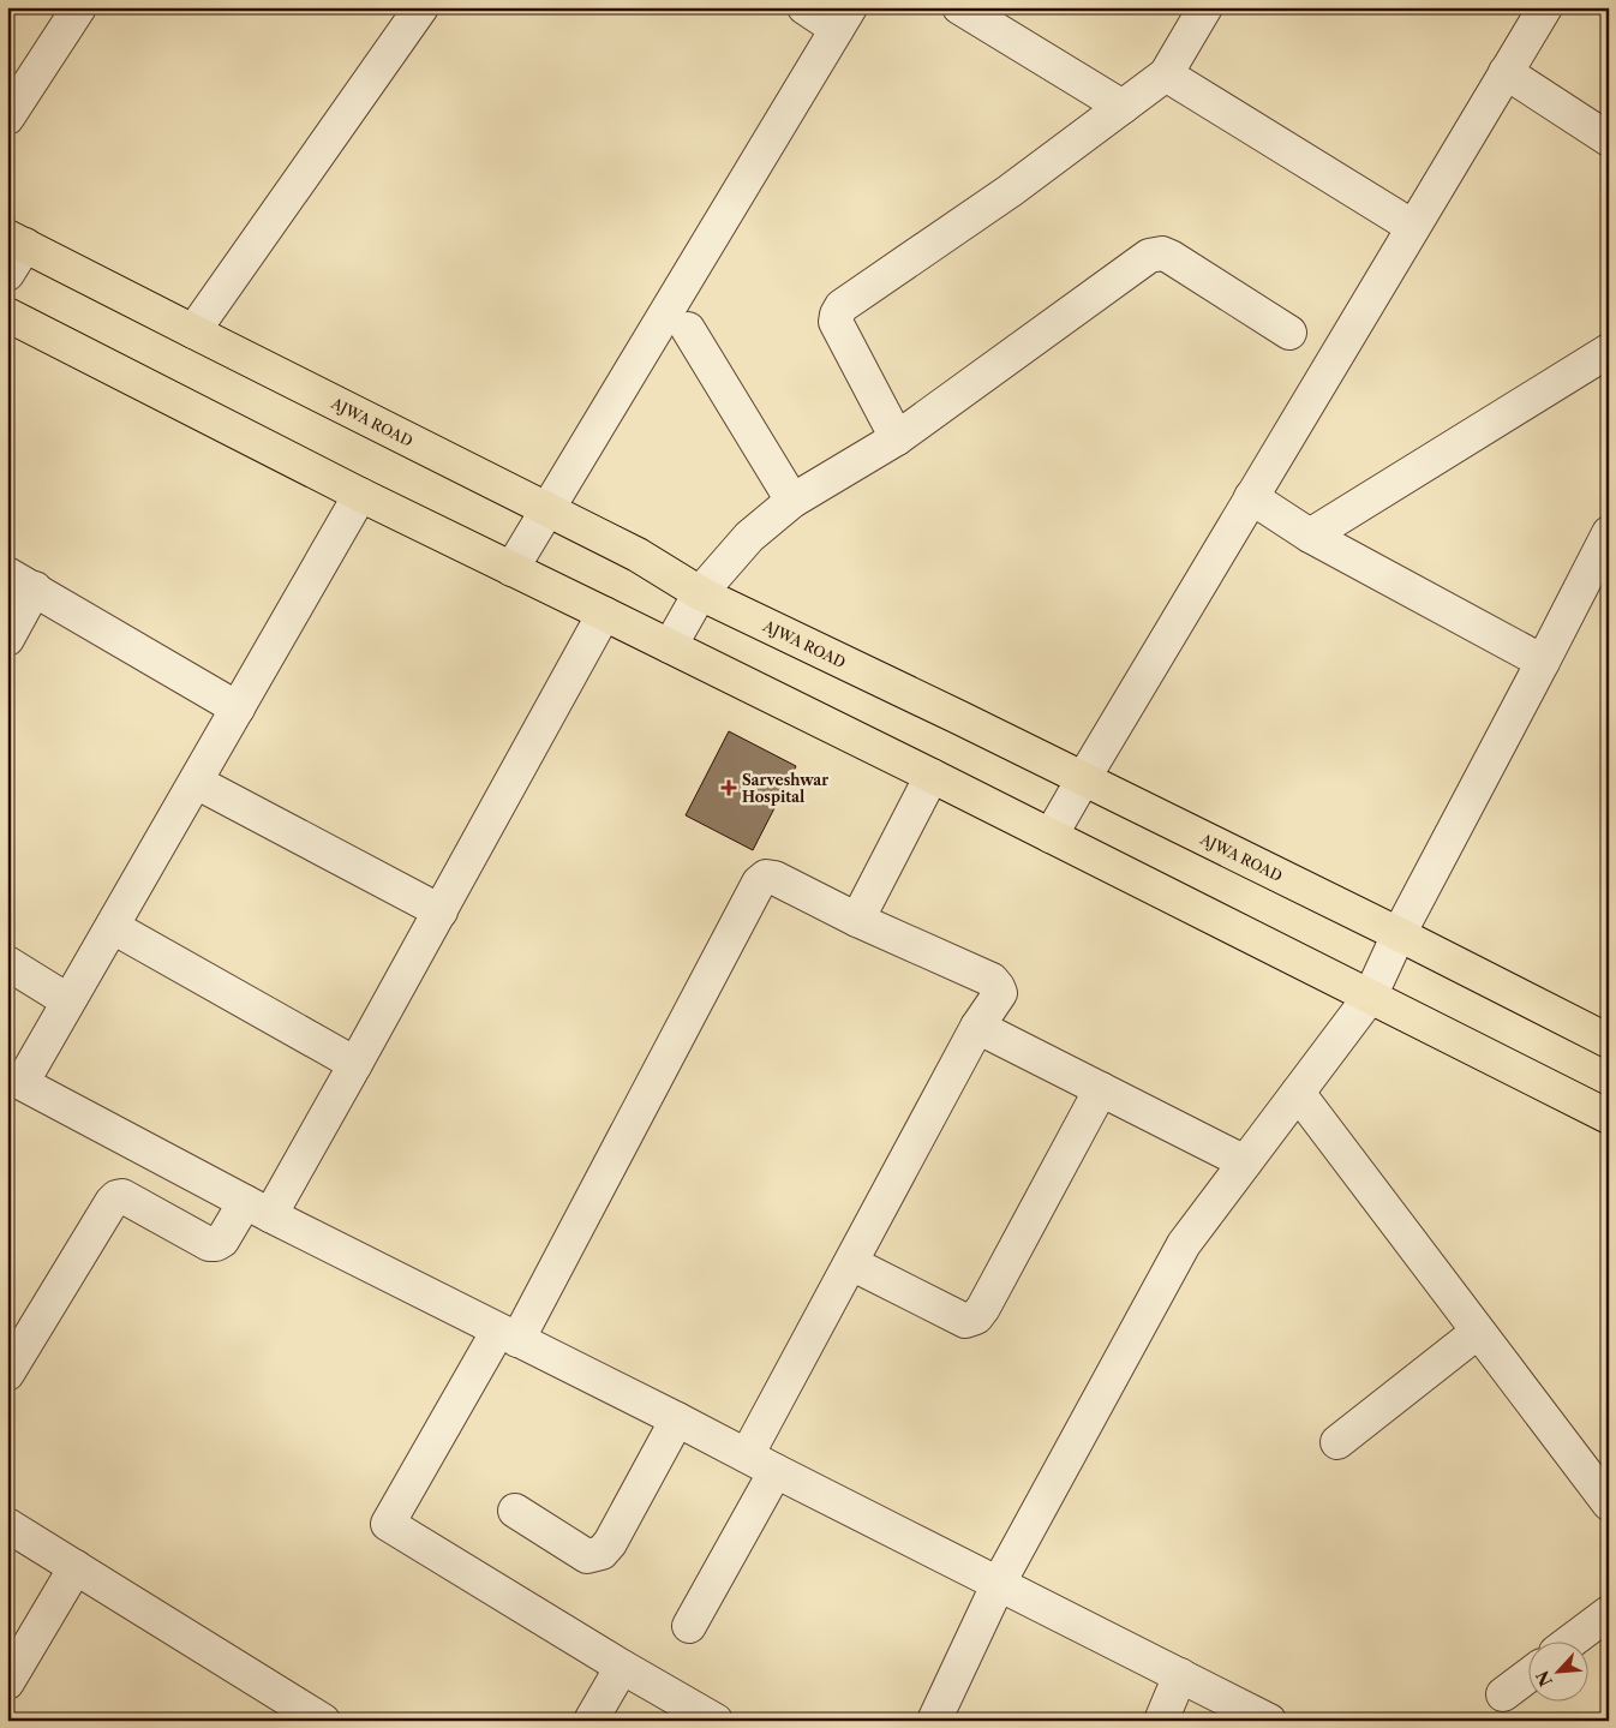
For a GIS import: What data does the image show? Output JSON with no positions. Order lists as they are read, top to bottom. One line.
{"streets":{"main road":["AJWA ROAD"]},"places":{"health":["Sarveshwar Hospital"]},"north":"bottom left"}
